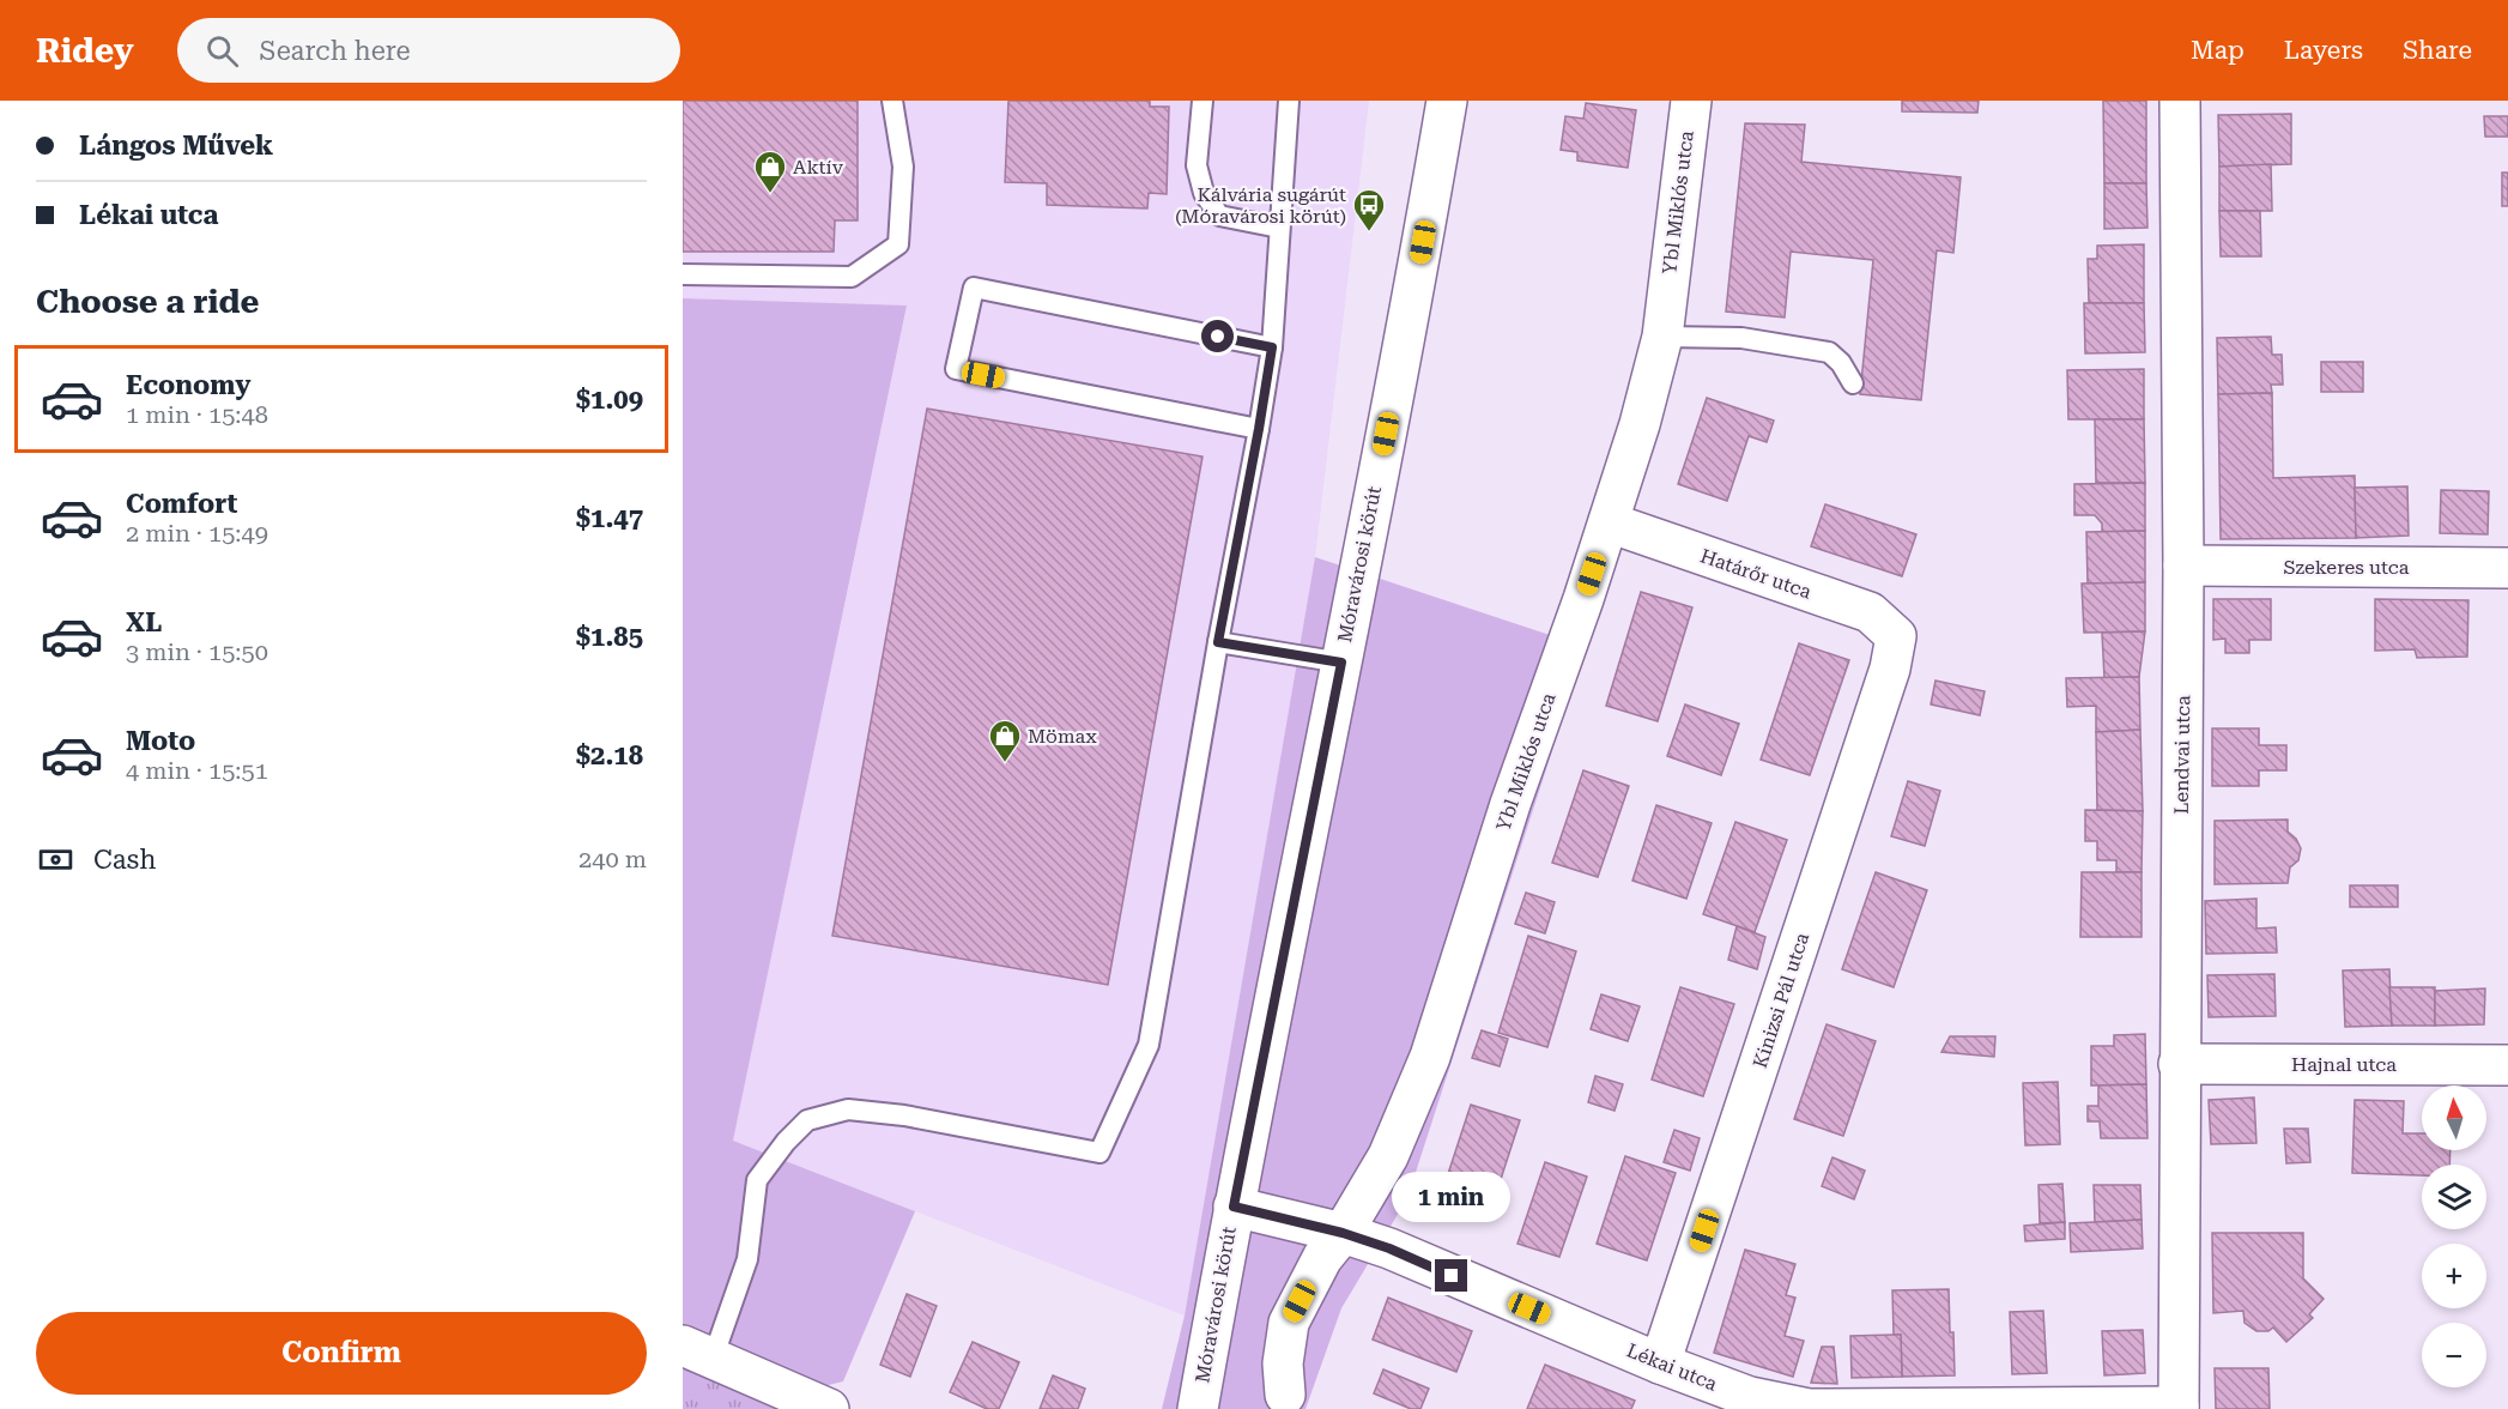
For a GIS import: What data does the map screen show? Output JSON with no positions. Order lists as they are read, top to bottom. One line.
{"streets":{"street":["Ybl Miklós utca","Móravárosi körút","Szekeres utca","Határőr utca","Lendvai utca","Kinizsi Pál utca","Hajnal utca","Lékai utca"]},"crossings":[["Ybl Miklós utca","Határőr utca"],["Ybl Miklós utca","Lékai utca"],["Móravárosi körút","Lékai utca"],["Szekeres utca","Lendvai utca"],["Határőr utca","Kinizsi Pál utca"],["Lendvai utca","Hajnal utca"],["Lendvai utca","Lékai utca"],["Kinizsi Pál utca","Lékai utca"]],"places":{"shop":["Aktív","Mömax"],"bus stop":["Kálvária sugárút (Móravárosi körút)"]},"north":"top","page":{"header":"Ridey","search":"Search here","nav":["Map","Layers","Share"],"banner":["Lángos Művek","Lékai utca"],"heading":"Choose a ride","list":[{"name":"Economy","note":"1 min · 15:48","value":"$1.09"},{"name":"Comfort","note":"2 min · 15:49","value":"$1.47"},{"name":"XL","note":"3 min · 15:50","value":"$1.85"},{"name":"Moto","note":"4 min · 15:51","value":"$2.18"}],"pay":["Cash","240 m"],"map_buttons":["+","−"],"bubble":"1 min","buttons":"Confirm"}}
